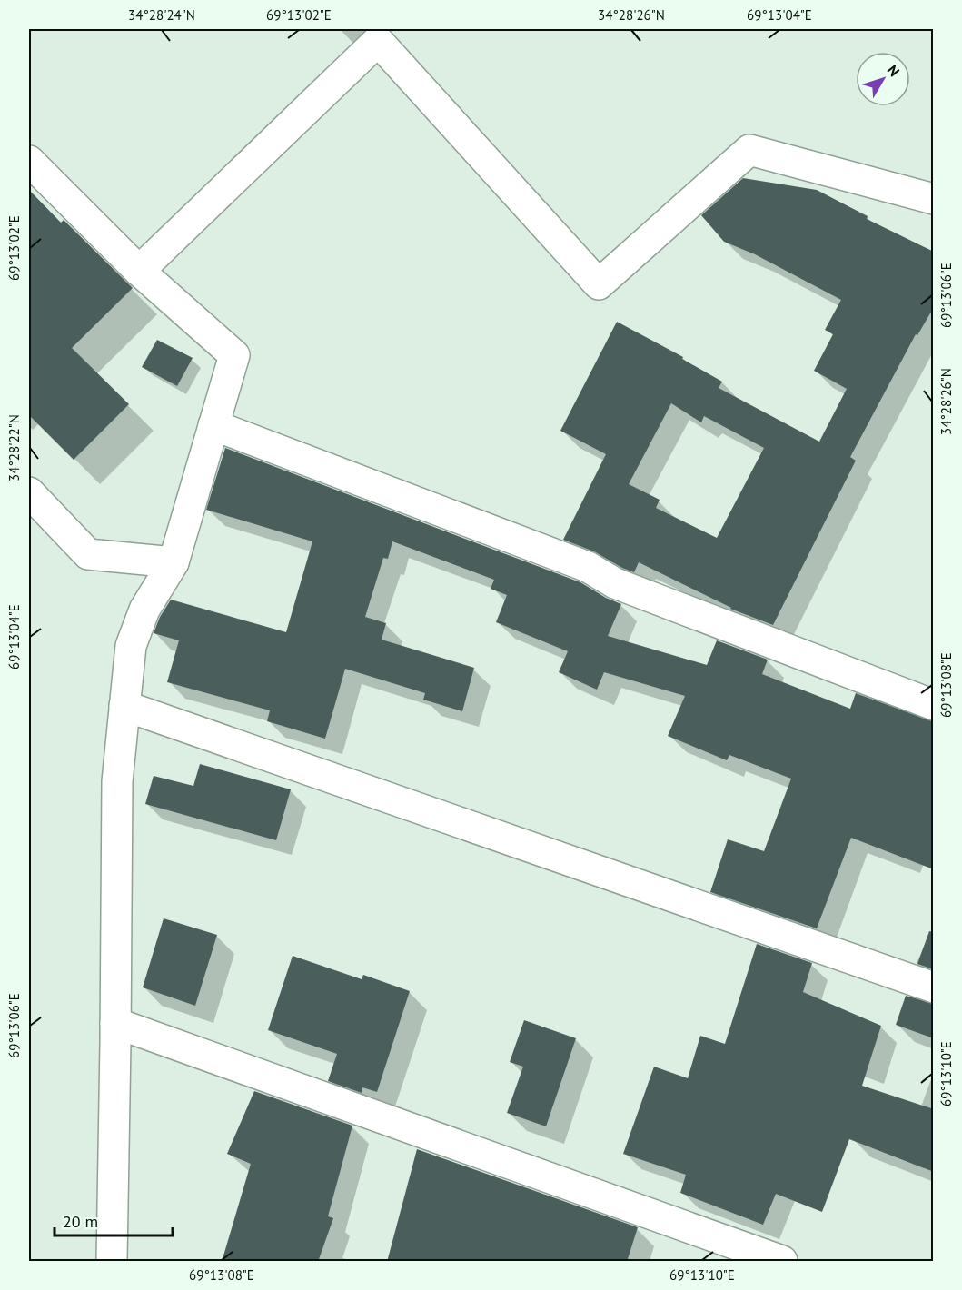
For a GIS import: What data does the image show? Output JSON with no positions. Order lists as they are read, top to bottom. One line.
{"scale_bar":"20 m","north":"top right","coordinates":["34°28'24\"N","69°13'02\"E","34°28'26\"N","69°13'04\"E","69°13'06\"E","34°28'22\"N","69°13'08\"E","69°13'10\"E"]}
